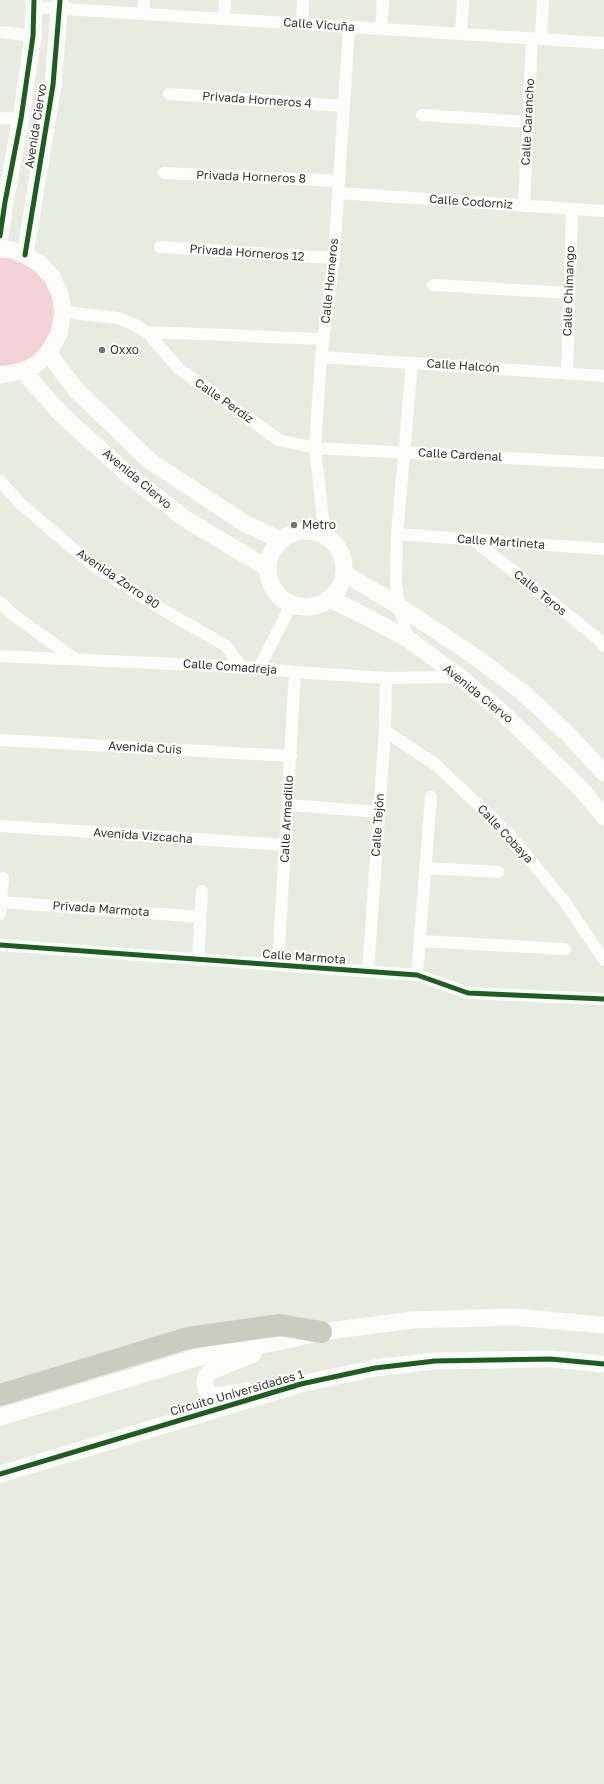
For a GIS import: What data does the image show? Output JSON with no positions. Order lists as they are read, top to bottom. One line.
{"streets":{"street":["Calle Vicuña","Privada Horneros 4","Calle Carancho","Avenida Ciervo","Privada Horneros 8","Calle Codorniz","Privada Horneros 12","Calle Horneros","Calle Chimango","Calle Halcón","Calle Perdiz","Calle Cardenal","Calle Martineta","Avenida Zorro 90","Calle Teros","Calle Comadreja","Avenida Cuis","Calle Armadillo","Calle Tejón","Calle Cobaya","Avenida Vizcacha","Privada Marmota","Calle Marmota","Circuito Universidades 1"]},"crossings":[["Calle Vicuña","Calle Carancho"],["Calle Vicuña","Avenida Ciervo"],["Calle Vicuña","Calle Horneros"],["Privada Horneros 4","Calle Horneros"],["Calle Carancho","Calle Codorniz"],["Avenida Ciervo","Calle Horneros"],["Avenida Ciervo","Calle Comadreja"],["Privada Horneros 8","Calle Codorniz"],["Privada Horneros 8","Calle Horneros"],["Calle Codorniz","Calle Horneros"],["Calle Codorniz","Calle Chimango"],["Privada Horneros 12","Calle Horneros"],["Calle Horneros","Calle Halcón"],["Calle Horneros","Calle Perdiz"],["Calle Horneros","Calle Cardenal"],["Calle Chimango","Calle Halcón"],["Calle Perdiz","Calle Cardenal"],["Calle Martineta","Calle Teros"],["Avenida Zorro 90","Calle Comadreja"],["Calle Comadreja","Calle Armadillo"],["Calle Comadreja","Calle Tejón"],["Avenida Cuis","Calle Armadillo"],["Calle Armadillo","Avenida Vizcacha"],["Calle Armadillo","Calle Marmota"],["Calle Tejón","Calle Cobaya"],["Calle Tejón","Calle Marmota"]],"places":["Oxxo","Metro"]}
